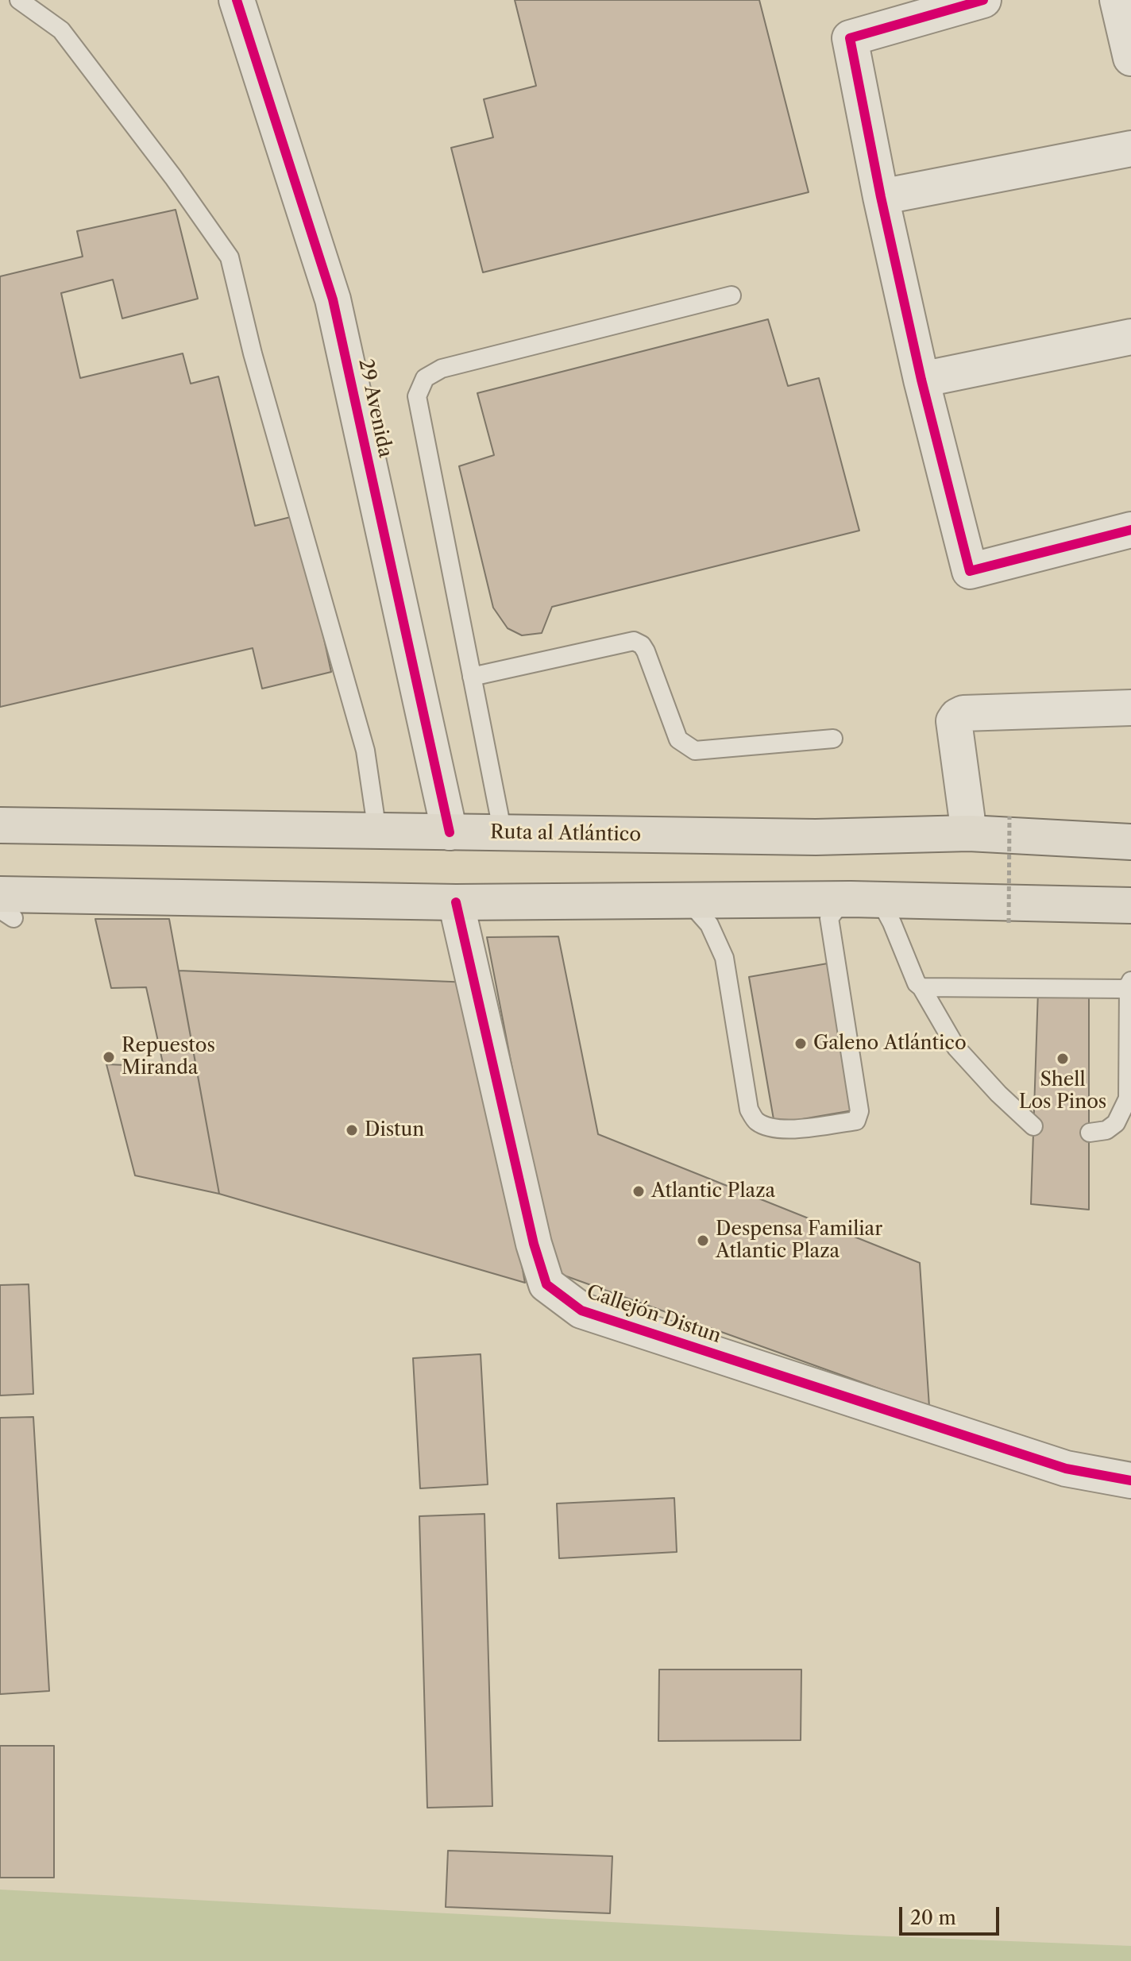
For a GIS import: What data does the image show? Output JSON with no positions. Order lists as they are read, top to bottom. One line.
{"streets":{"highway":["Ruta al Atlántico"],"street":["29 Avenida","Callejón Distun"]},"crossings":[["29 Avenida","Ruta al Atlántico"]],"places":["Galeno Atlántico","Repuestos Miranda","Shell Los Pinos","Distun","Atlantic Plaza","Despensa Familiar Atlantic Plaza"],"scale_bar":"20 m"}
